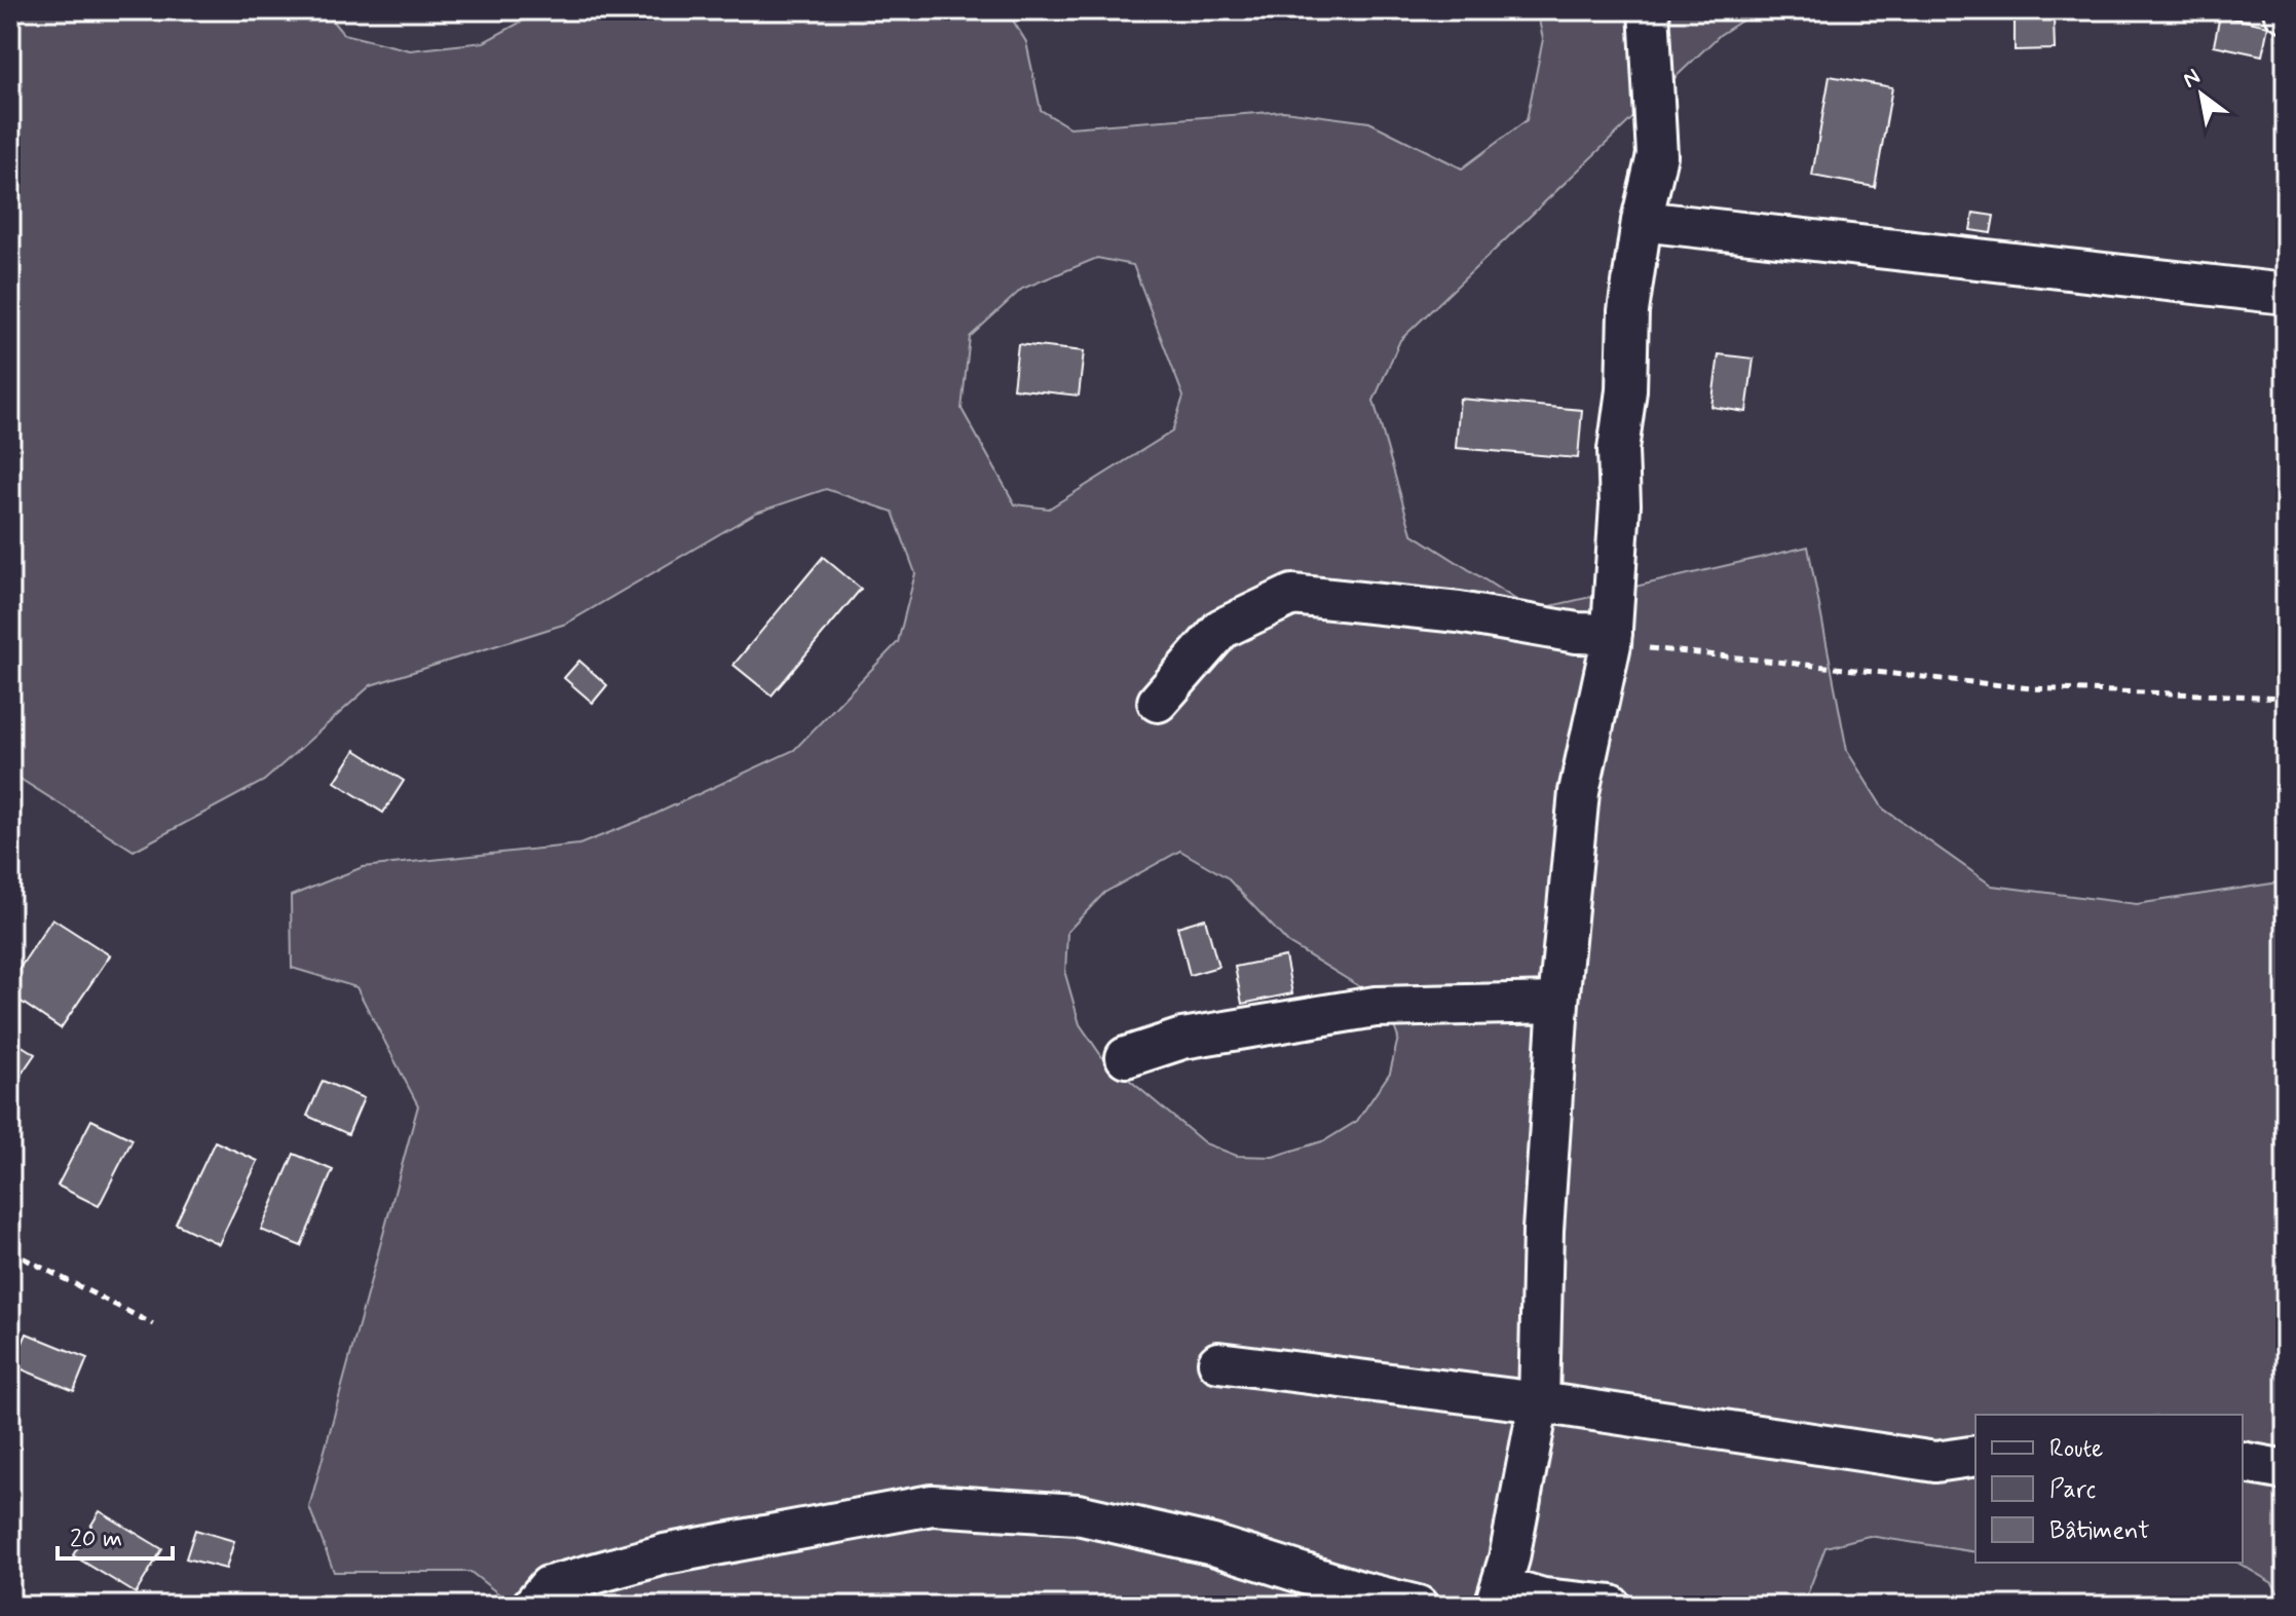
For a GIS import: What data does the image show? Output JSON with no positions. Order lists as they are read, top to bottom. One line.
{"legend":["Route","Parc","Bâtiment"],"scale_bar":"20 m","north":"top left"}
